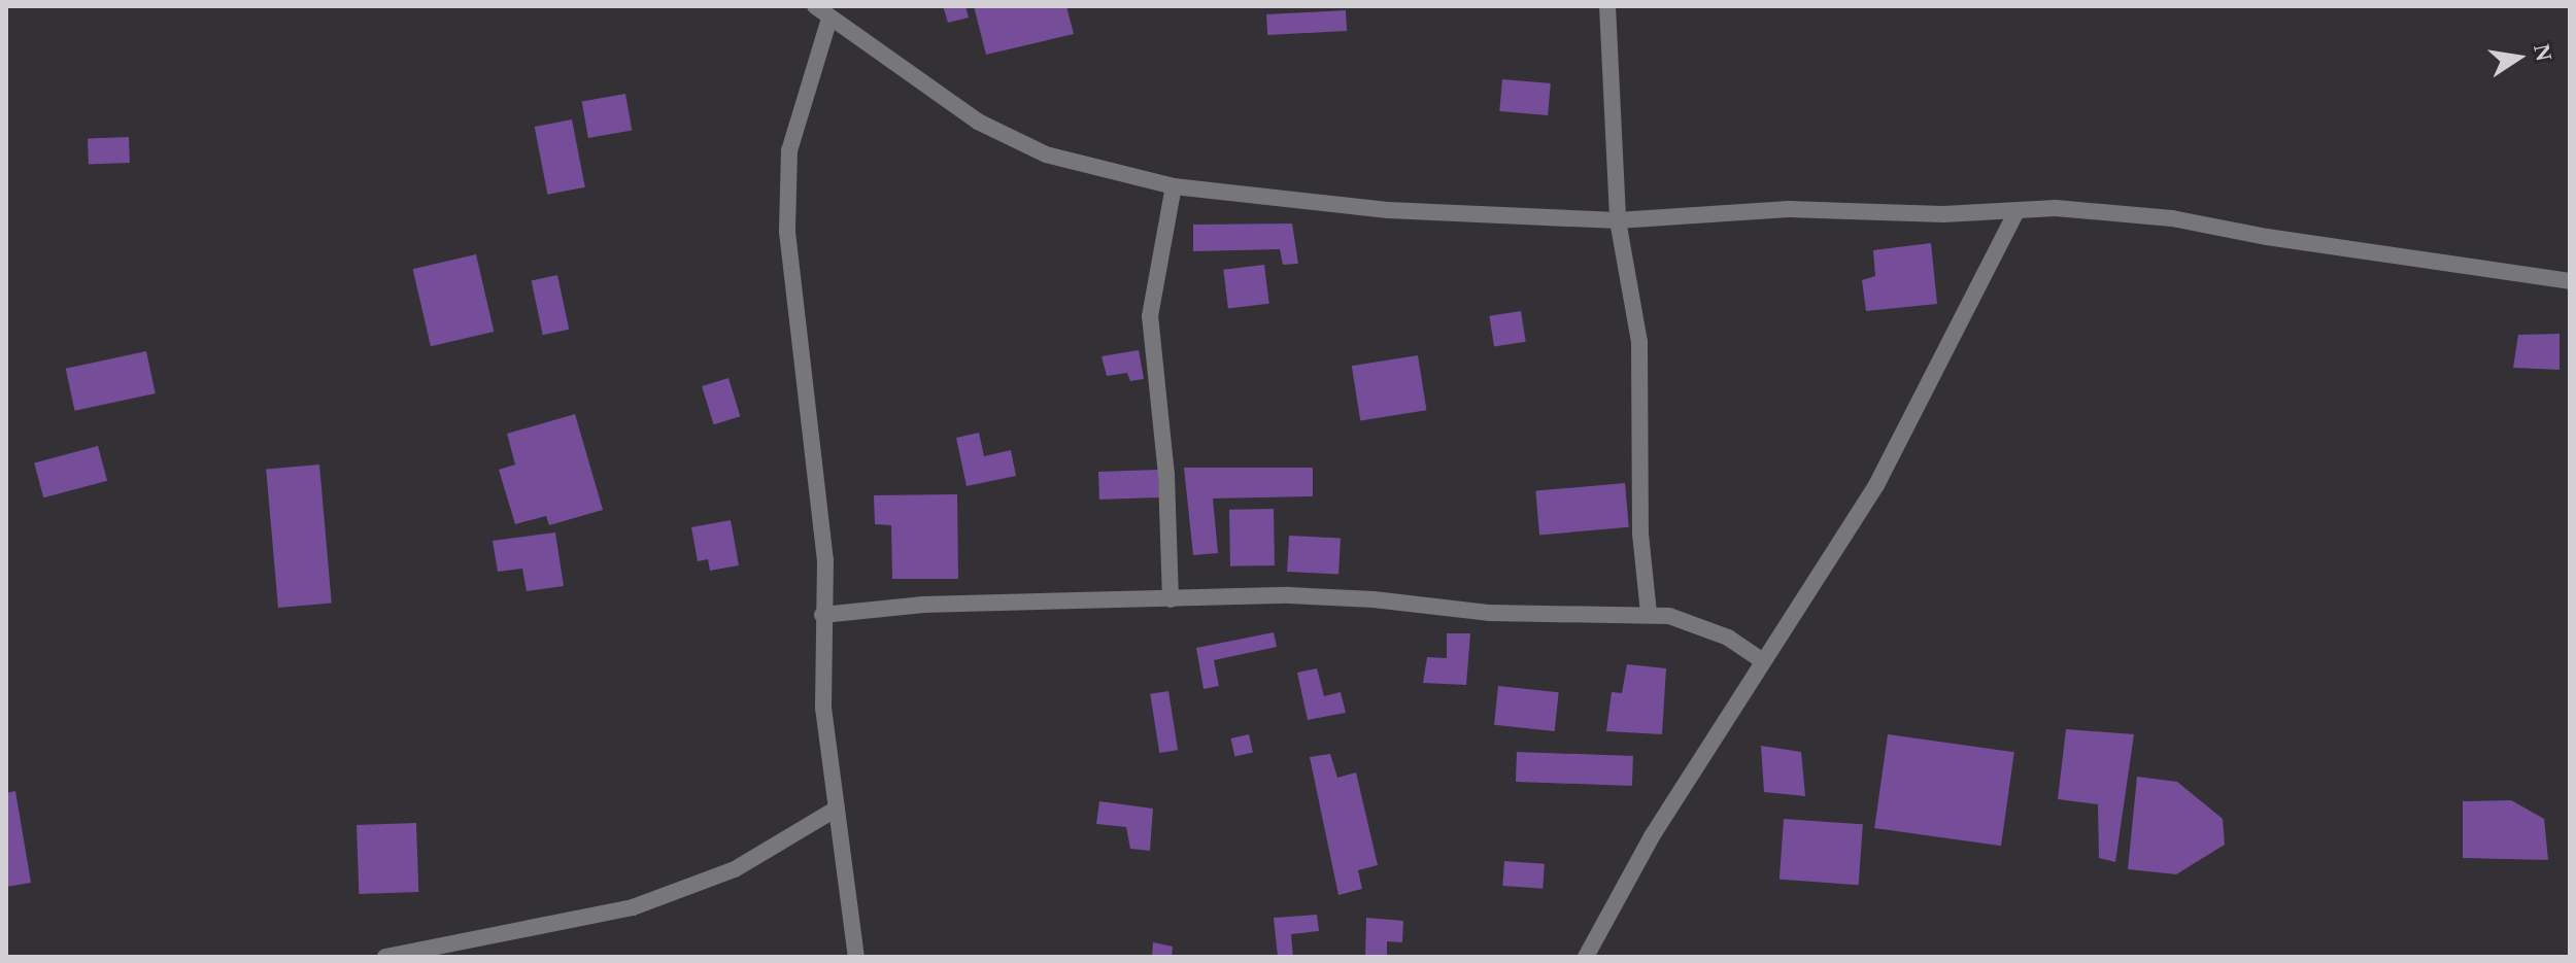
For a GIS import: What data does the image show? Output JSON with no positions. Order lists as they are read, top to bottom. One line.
{"north":"right"}
